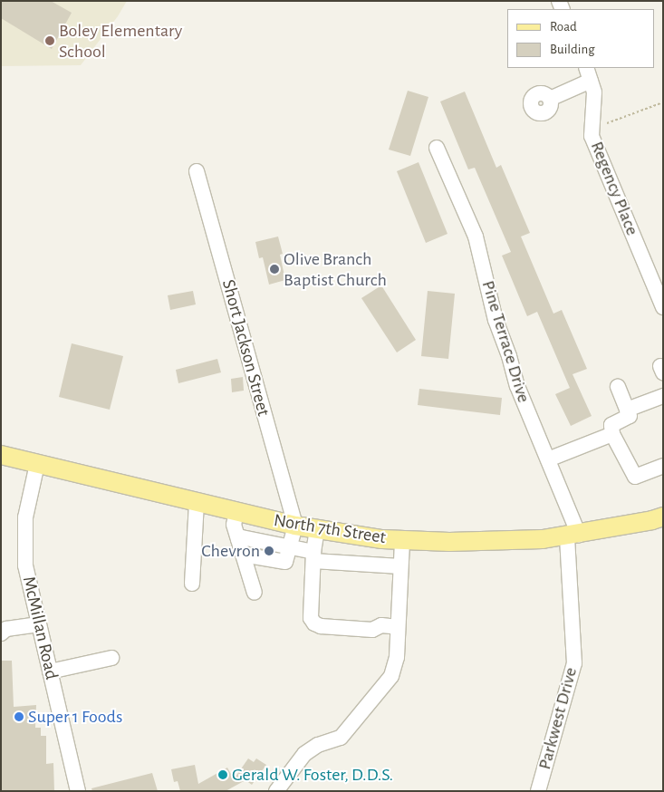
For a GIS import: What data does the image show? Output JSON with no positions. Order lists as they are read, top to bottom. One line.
{"streets":{"main road":["North 7th Street"],"street":["Regency Place","Pine Terrace Drive","Short Jackson Street","McMillan Road","Parkwest Drive"]},"crossings":[["Pine Terrace Drive","North 7th Street"],["Pine Terrace Drive","Parkwest Drive"],["Short Jackson Street","North 7th Street"],["North 7th Street","McMillan Road"],["North 7th Street","Parkwest Drive"]],"places":["Boley Elementary School","Olive Branch Baptist Church","Chevron","Super 1 Foods","Gerald W. Foster, D.D.S."],"legend":["Road","Building"]}
